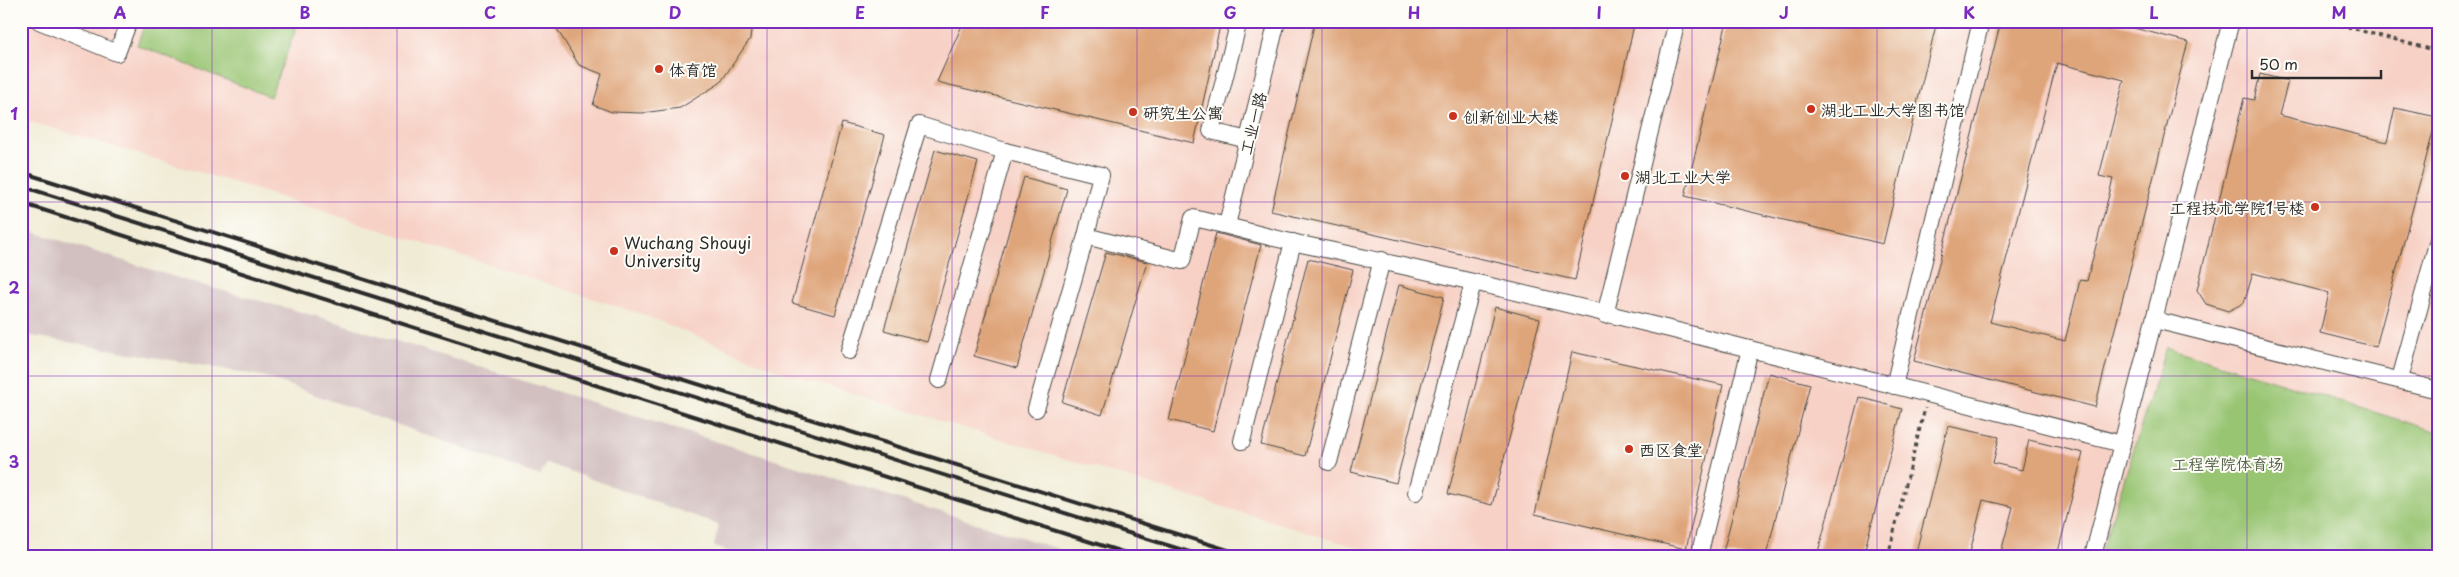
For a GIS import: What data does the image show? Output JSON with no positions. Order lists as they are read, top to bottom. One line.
{"streets":{"street":["工业一路"]},"parks":["工程学院体育场"],"places":["体育馆","湖北工业大学图书馆","研究生公寓","创新创业大楼","湖北工业大学","工程技术学院1号楼","Wuchang Shouyi University","西区食堂"],"scale_bar":"50 m","grid":{"columns":["A","B","C","D","E","F","G","H","I","J","K","L","M"],"rows":["1","2","3"]}}
